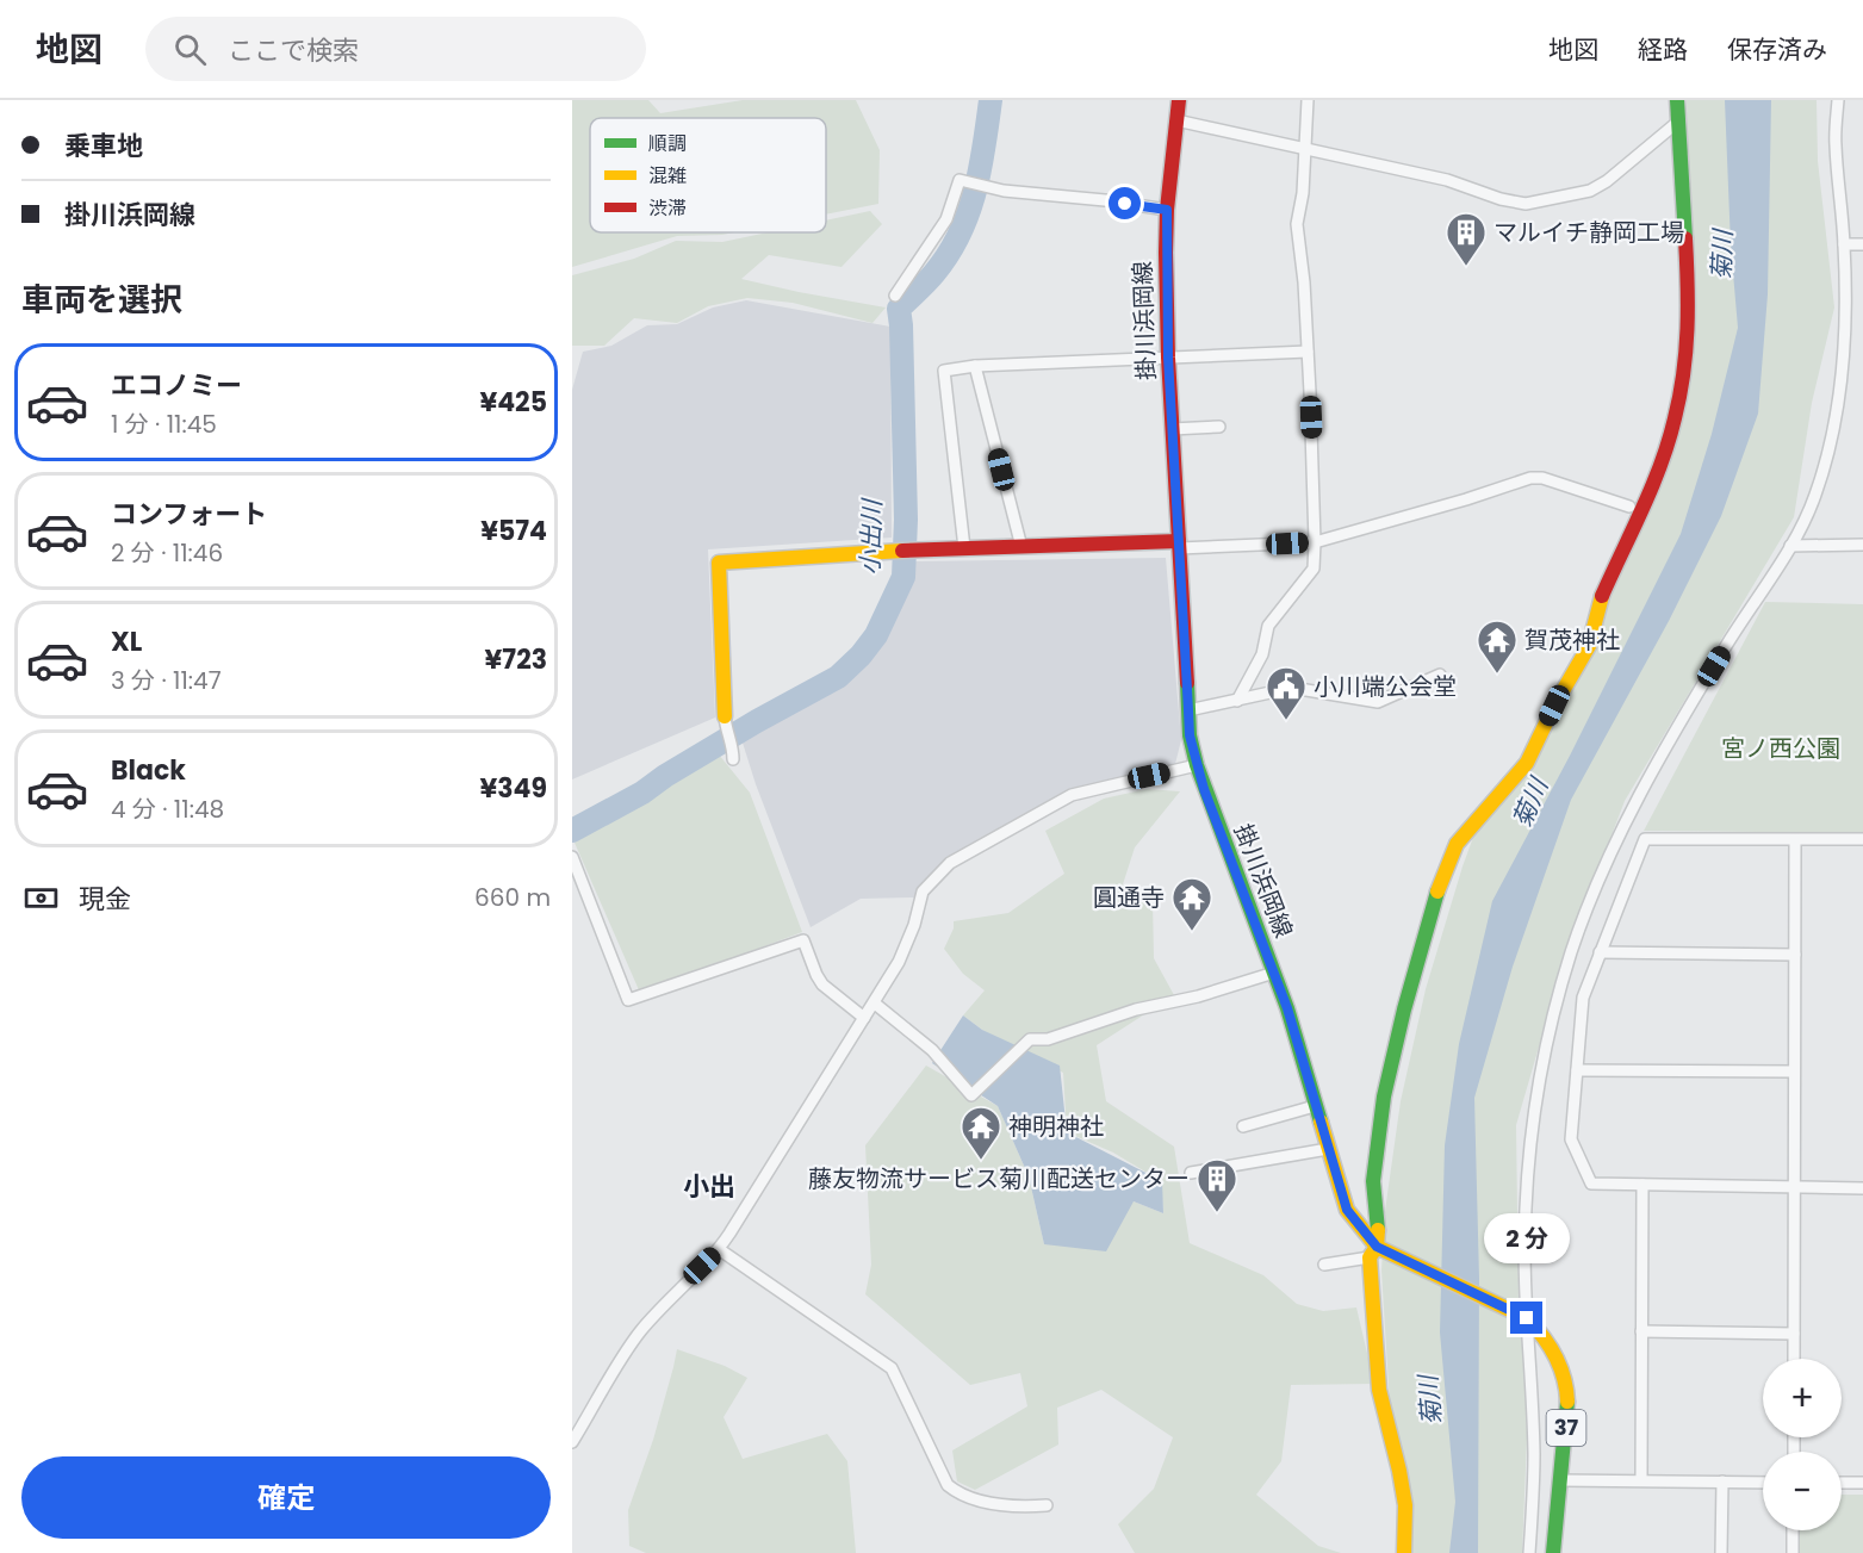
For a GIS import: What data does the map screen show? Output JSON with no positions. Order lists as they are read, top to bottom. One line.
{"streets":{"street":["掛川浜岡線","37"]},"districts":["小出"],"water":["菊川","小出川"],"parks":["宮ノ西公園"],"places":{"building":["マルイチ静岡工場","藤友物流サービス菊川配送センター"],"temple":["賀茂神社","圓通寺","神明神社"],"public building":["小川端公会堂"]},"legend":["順調","混雑","渋滞"],"page":{"header":"地図","search":"ここで検索","nav":["地図","経路","保存済み"],"banner":["乗車地","掛川浜岡線"],"heading":"車両を選択","list":[{"name":"エコノミー","note":"1 分 · 11:45","value":"¥425"},{"name":"コンフォート","note":"2 分 · 11:46","value":"¥574"},{"name":"XL","note":"3 分 · 11:47","value":"¥723"},{"name":"Black","note":"4 分 · 11:48","value":"¥349"}],"pay":["現金","660 m"],"bubble":"2 分","map_buttons":["+","−"],"buttons":"確定"}}
